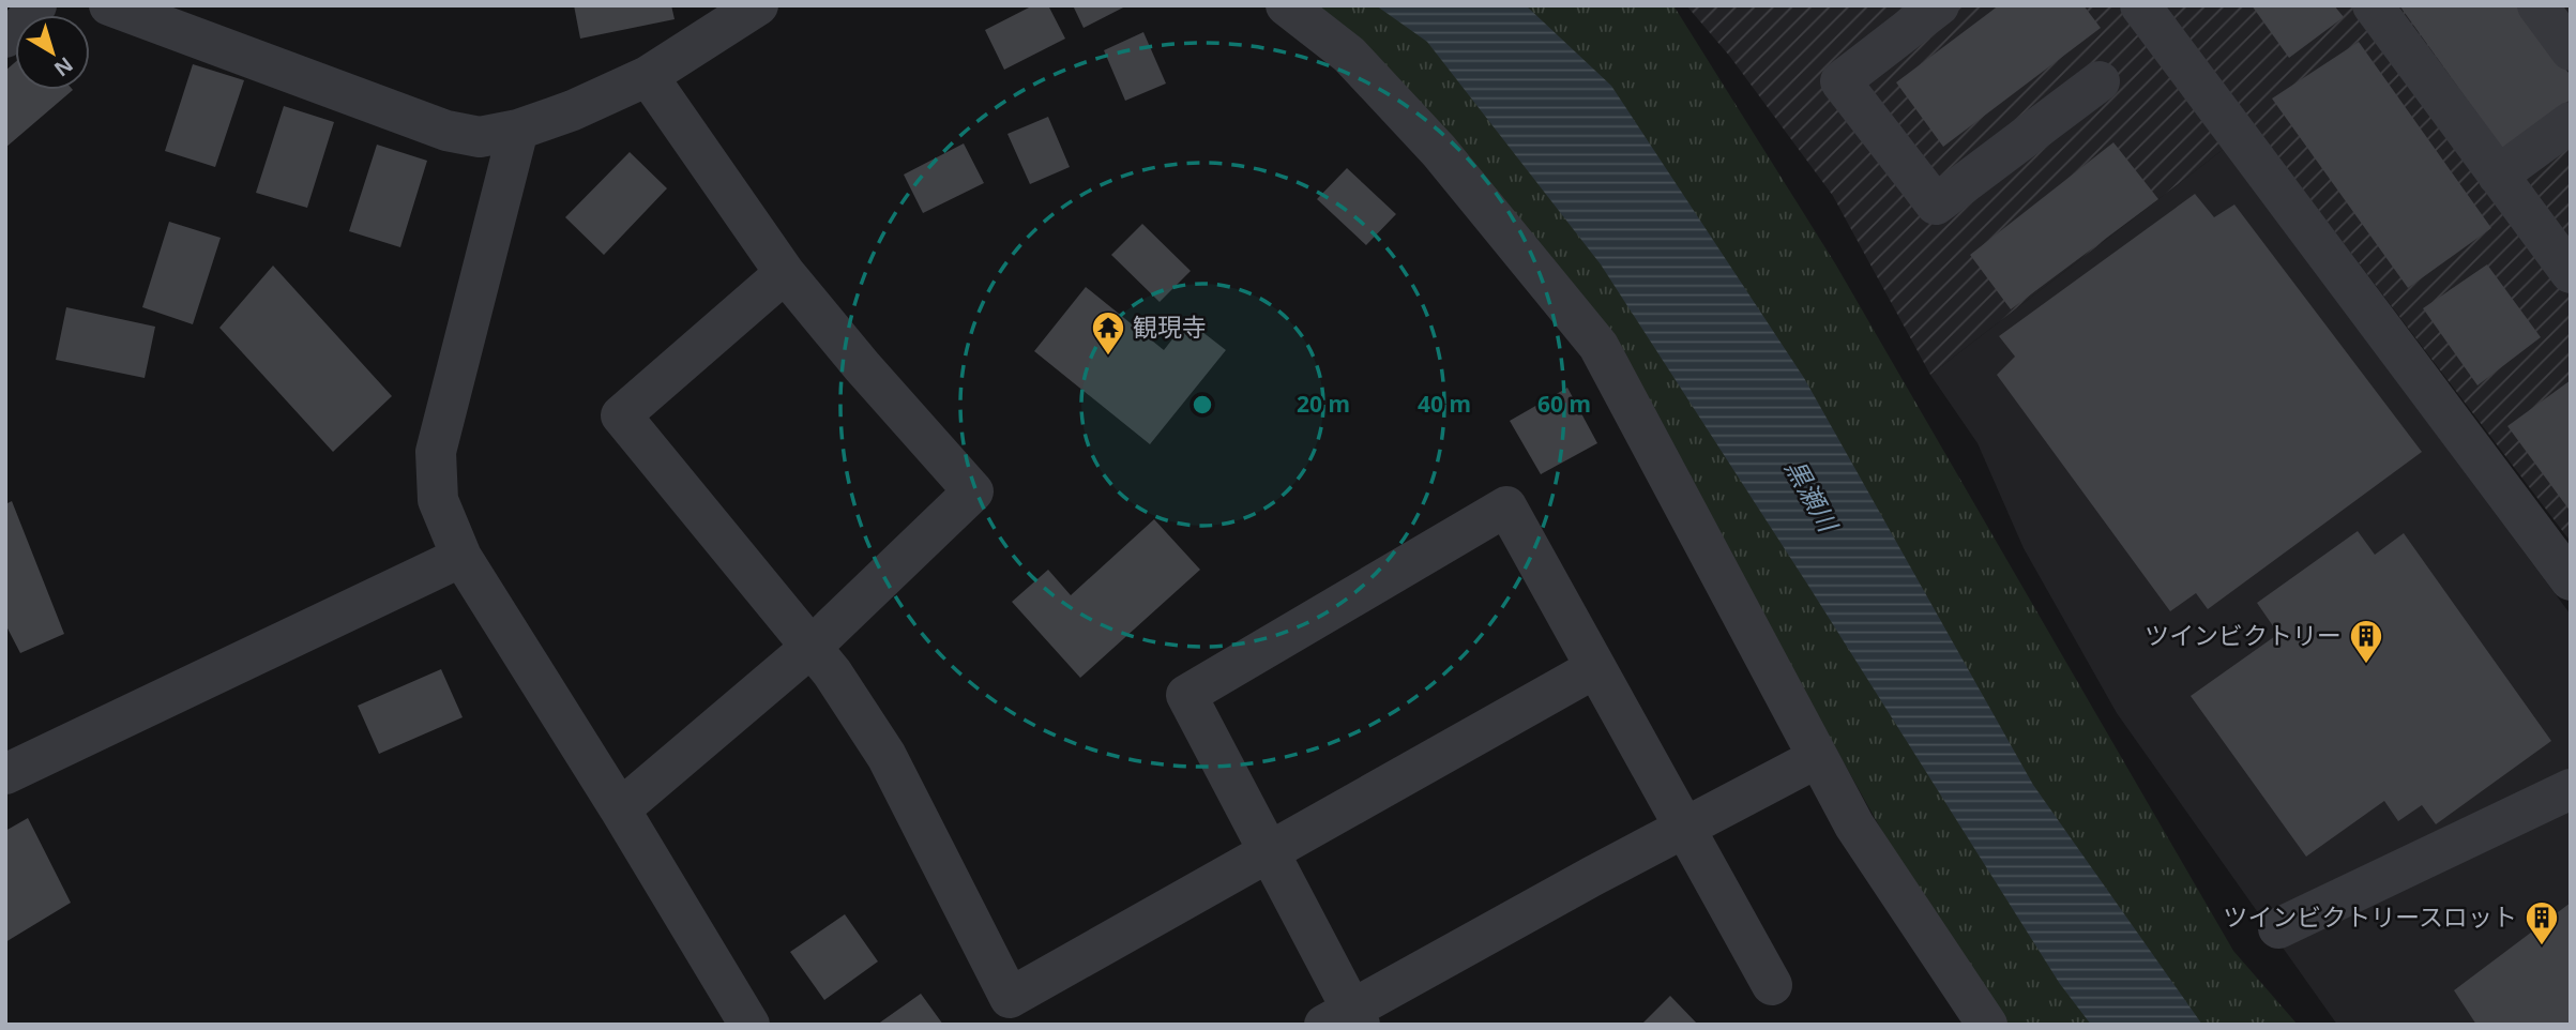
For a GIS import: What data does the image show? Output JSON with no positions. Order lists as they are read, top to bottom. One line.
{"water":["黒瀬川"],"places":{"temple":["観現寺"],"building":["ツインビクトリー","ツインビクトリースロット"]},"north":"bottom right","rings":["20 m","40 m","60 m"]}
